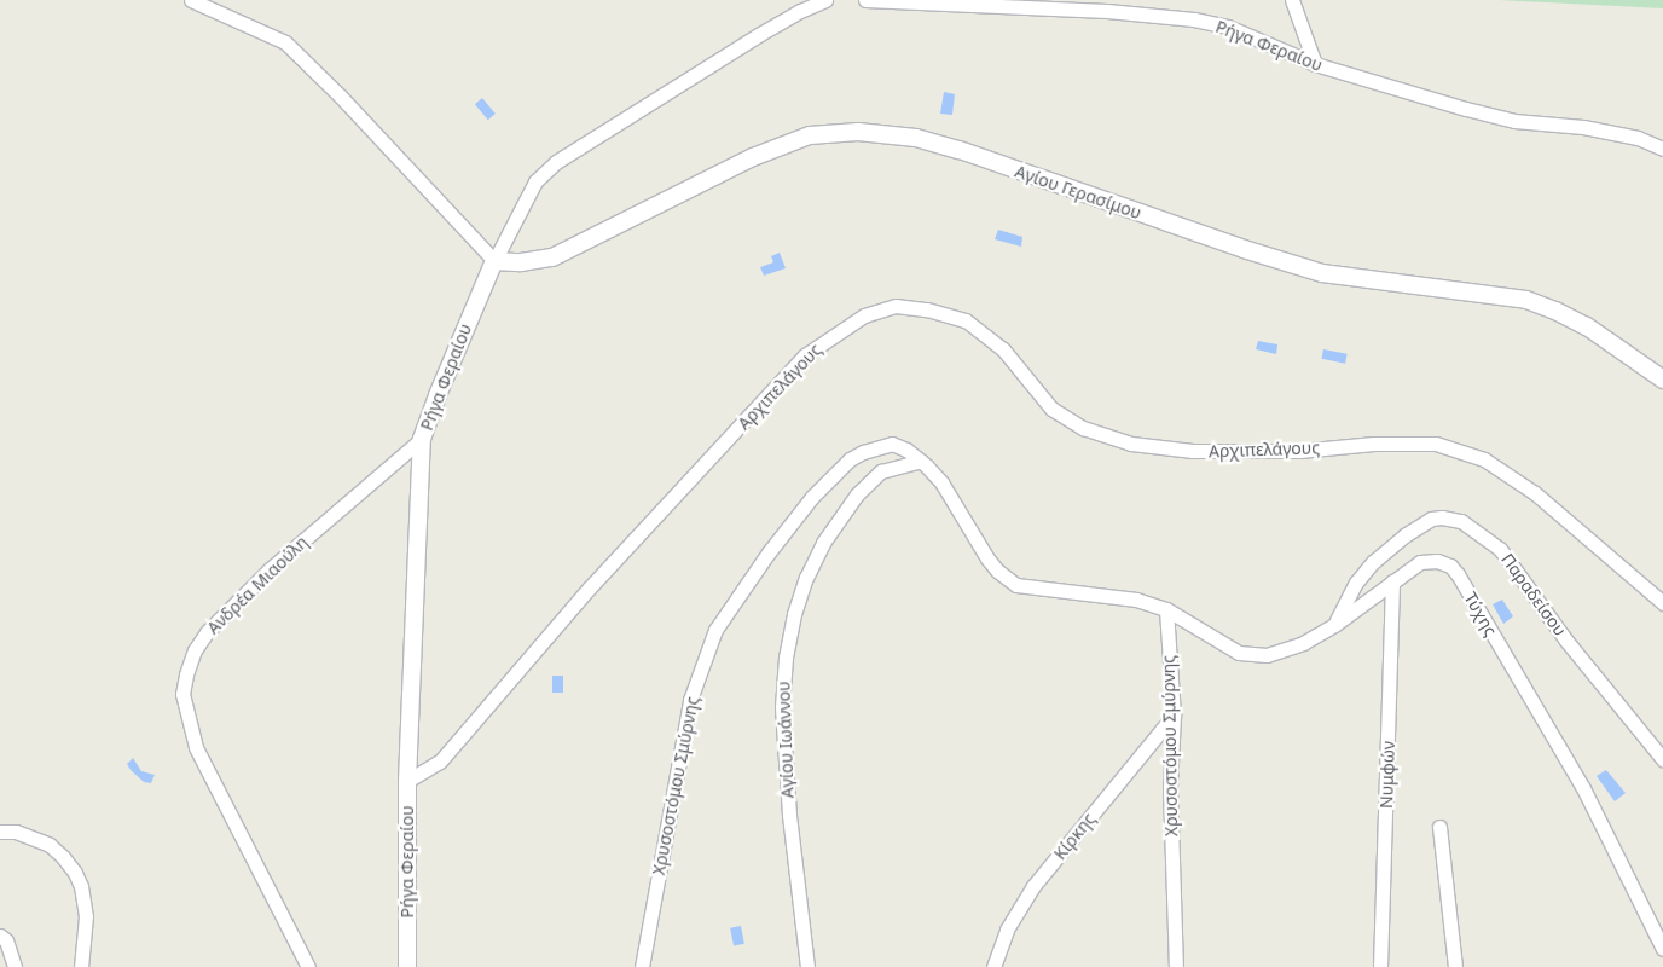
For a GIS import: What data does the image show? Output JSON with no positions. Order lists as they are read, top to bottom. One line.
{"streets":{"street":["Ρήγα Φεραίου","Αγίου Γερασίμου","Αρχιπελάγους","Ανδρέα Μιαούλη","Παραδείσου","Τύχης","Αγίου Ιωάννου","Χρυσοστόμου Σμύρνης","Νυμφών","Κίρκης"]},"crossings":[["Ρήγα Φεραίου","Αγίου Γερασίμου"],["Ρήγα Φεραίου","Αρχιπελάγους"],["Ρήγα Φεραίου","Ανδρέα Μιαούλη"],["Παραδείσου","Τύχης"],["Τύχης","Χρυσοστόμου Σμύρνης"],["Τύχης","Νυμφών"],["Αγίου Ιωάννου","Χρυσοστόμου Σμύρνης"],["Χρυσοστόμου Σμύρνης","Κίρκης"]]}
